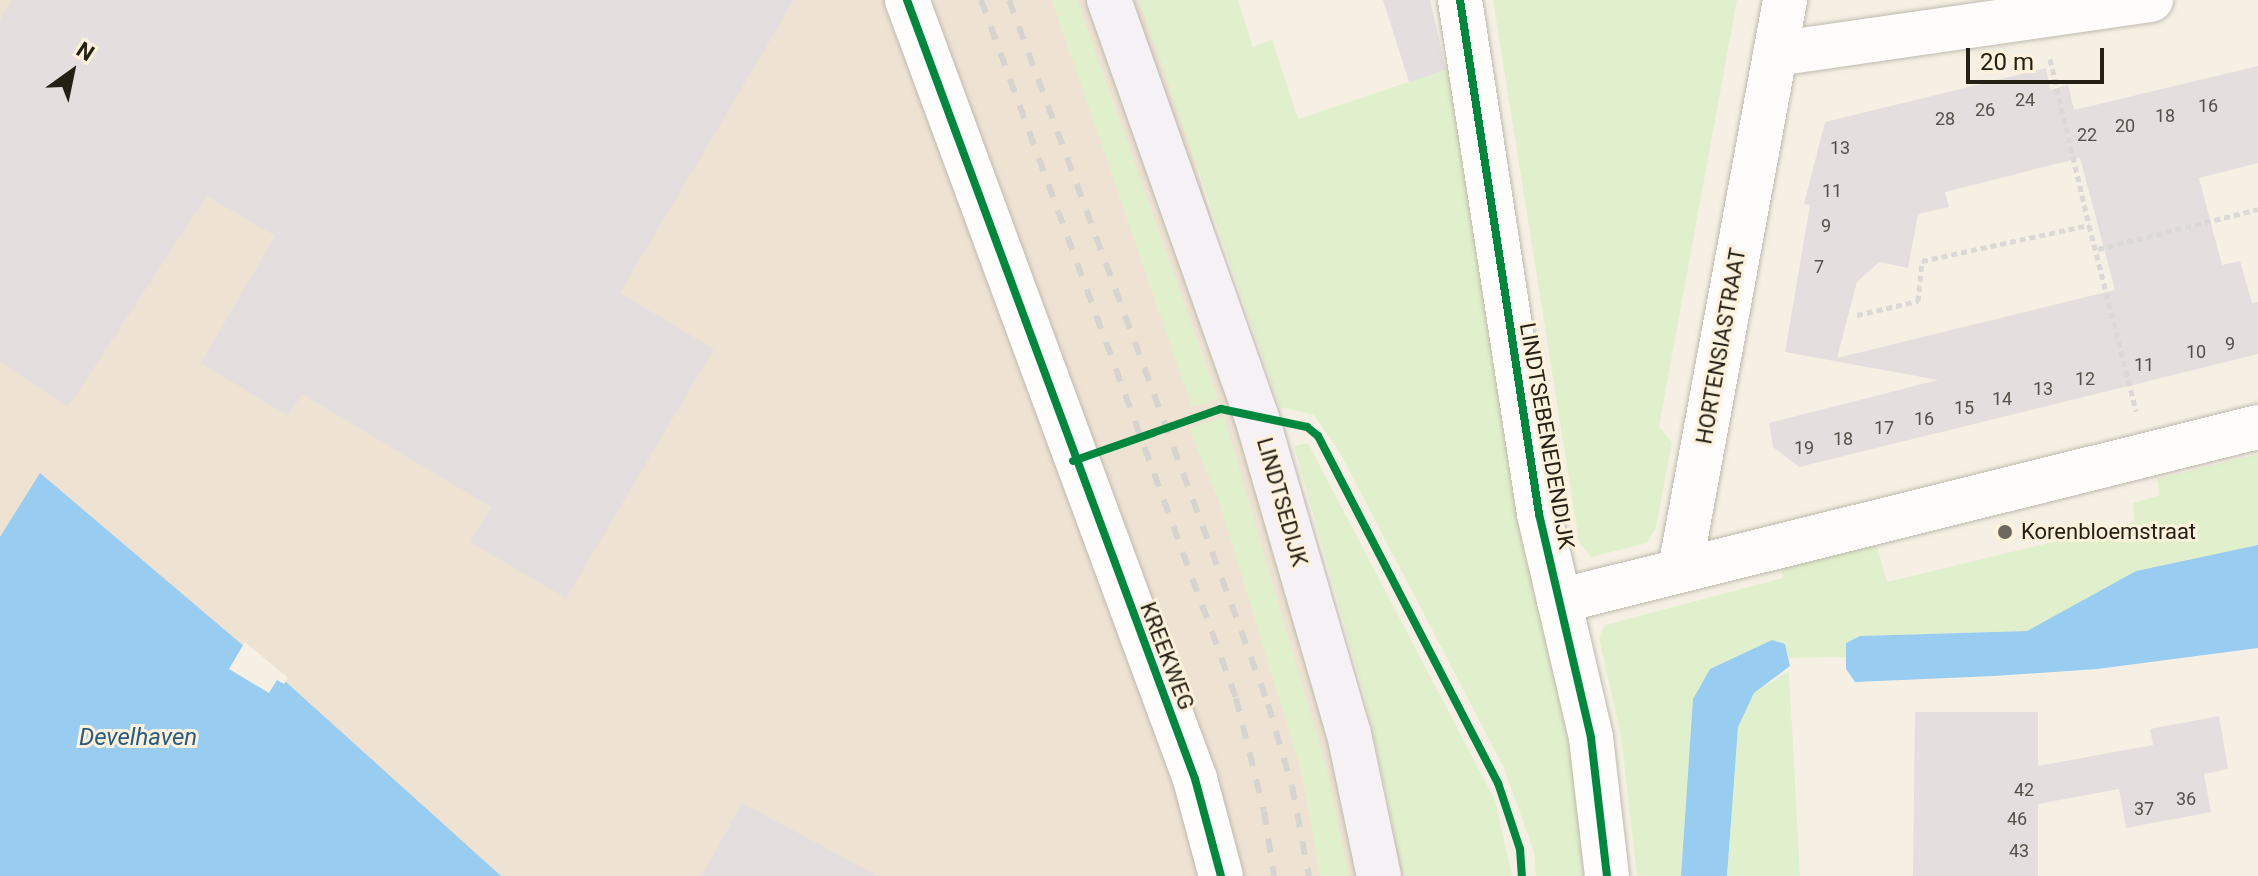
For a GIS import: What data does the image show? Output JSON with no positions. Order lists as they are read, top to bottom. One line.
{"streets":{"main road":["LINDTSEDIJK"],"street":["HORTENSIASTRAAT","LINDTSEBENEDENDIJK","KREEKWEG"]},"water":["Develhaven"],"places":["Korenbloemstraat"],"house_numbers":["24","16","26","18","28","20","22","13","11","9","7","9","10","11","12","13","14","15","16","17","18","19","42","36","37","46","43"],"scale_bar":"20 m","north":"top right"}
